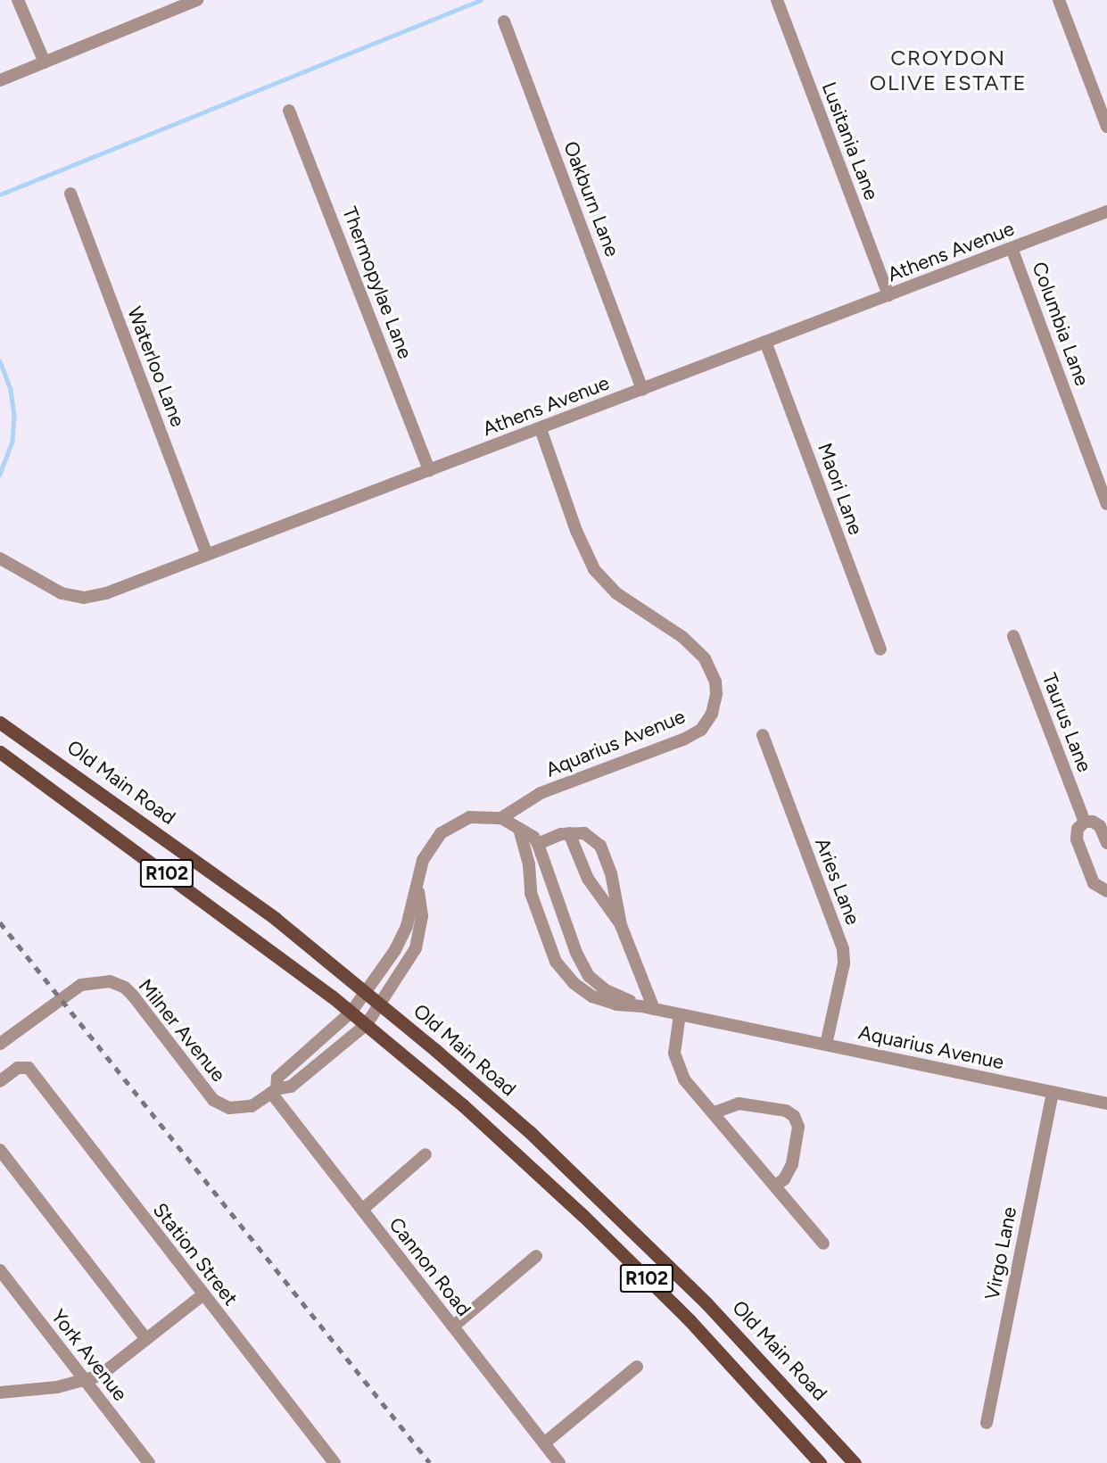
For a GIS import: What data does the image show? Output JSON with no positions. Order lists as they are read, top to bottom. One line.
{"streets":{"main road":["Old Main Road","R102"],"street":["Lusitania Lane","Oakburn Lane","Athens Avenue","Thermopylae Lane","Columbia Lane","Waterloo Lane","Maori Lane","Taurus Lane","Aquarius Avenue","Aries Lane","Milner Avenue","Virgo Lane","Station Street","Cannon Road","York Avenue"]},"crossings":[["Lusitania Lane","Athens Avenue"],["Oakburn Lane","Athens Avenue"],["Athens Avenue","Thermopylae Lane"],["Athens Avenue","Columbia Lane"],["Athens Avenue","Waterloo Lane"],["Athens Avenue","Maori Lane"],["Athens Avenue","Aquarius Avenue"],["Aquarius Avenue","Aries Lane"],["Aquarius Avenue","Virgo Lane"],["Old Main Road","Milner Avenue"],["R102","Milner Avenue"],["Milner Avenue","Cannon Road"]],"districts":["CROYDON OLIVE ESTATE"]}
